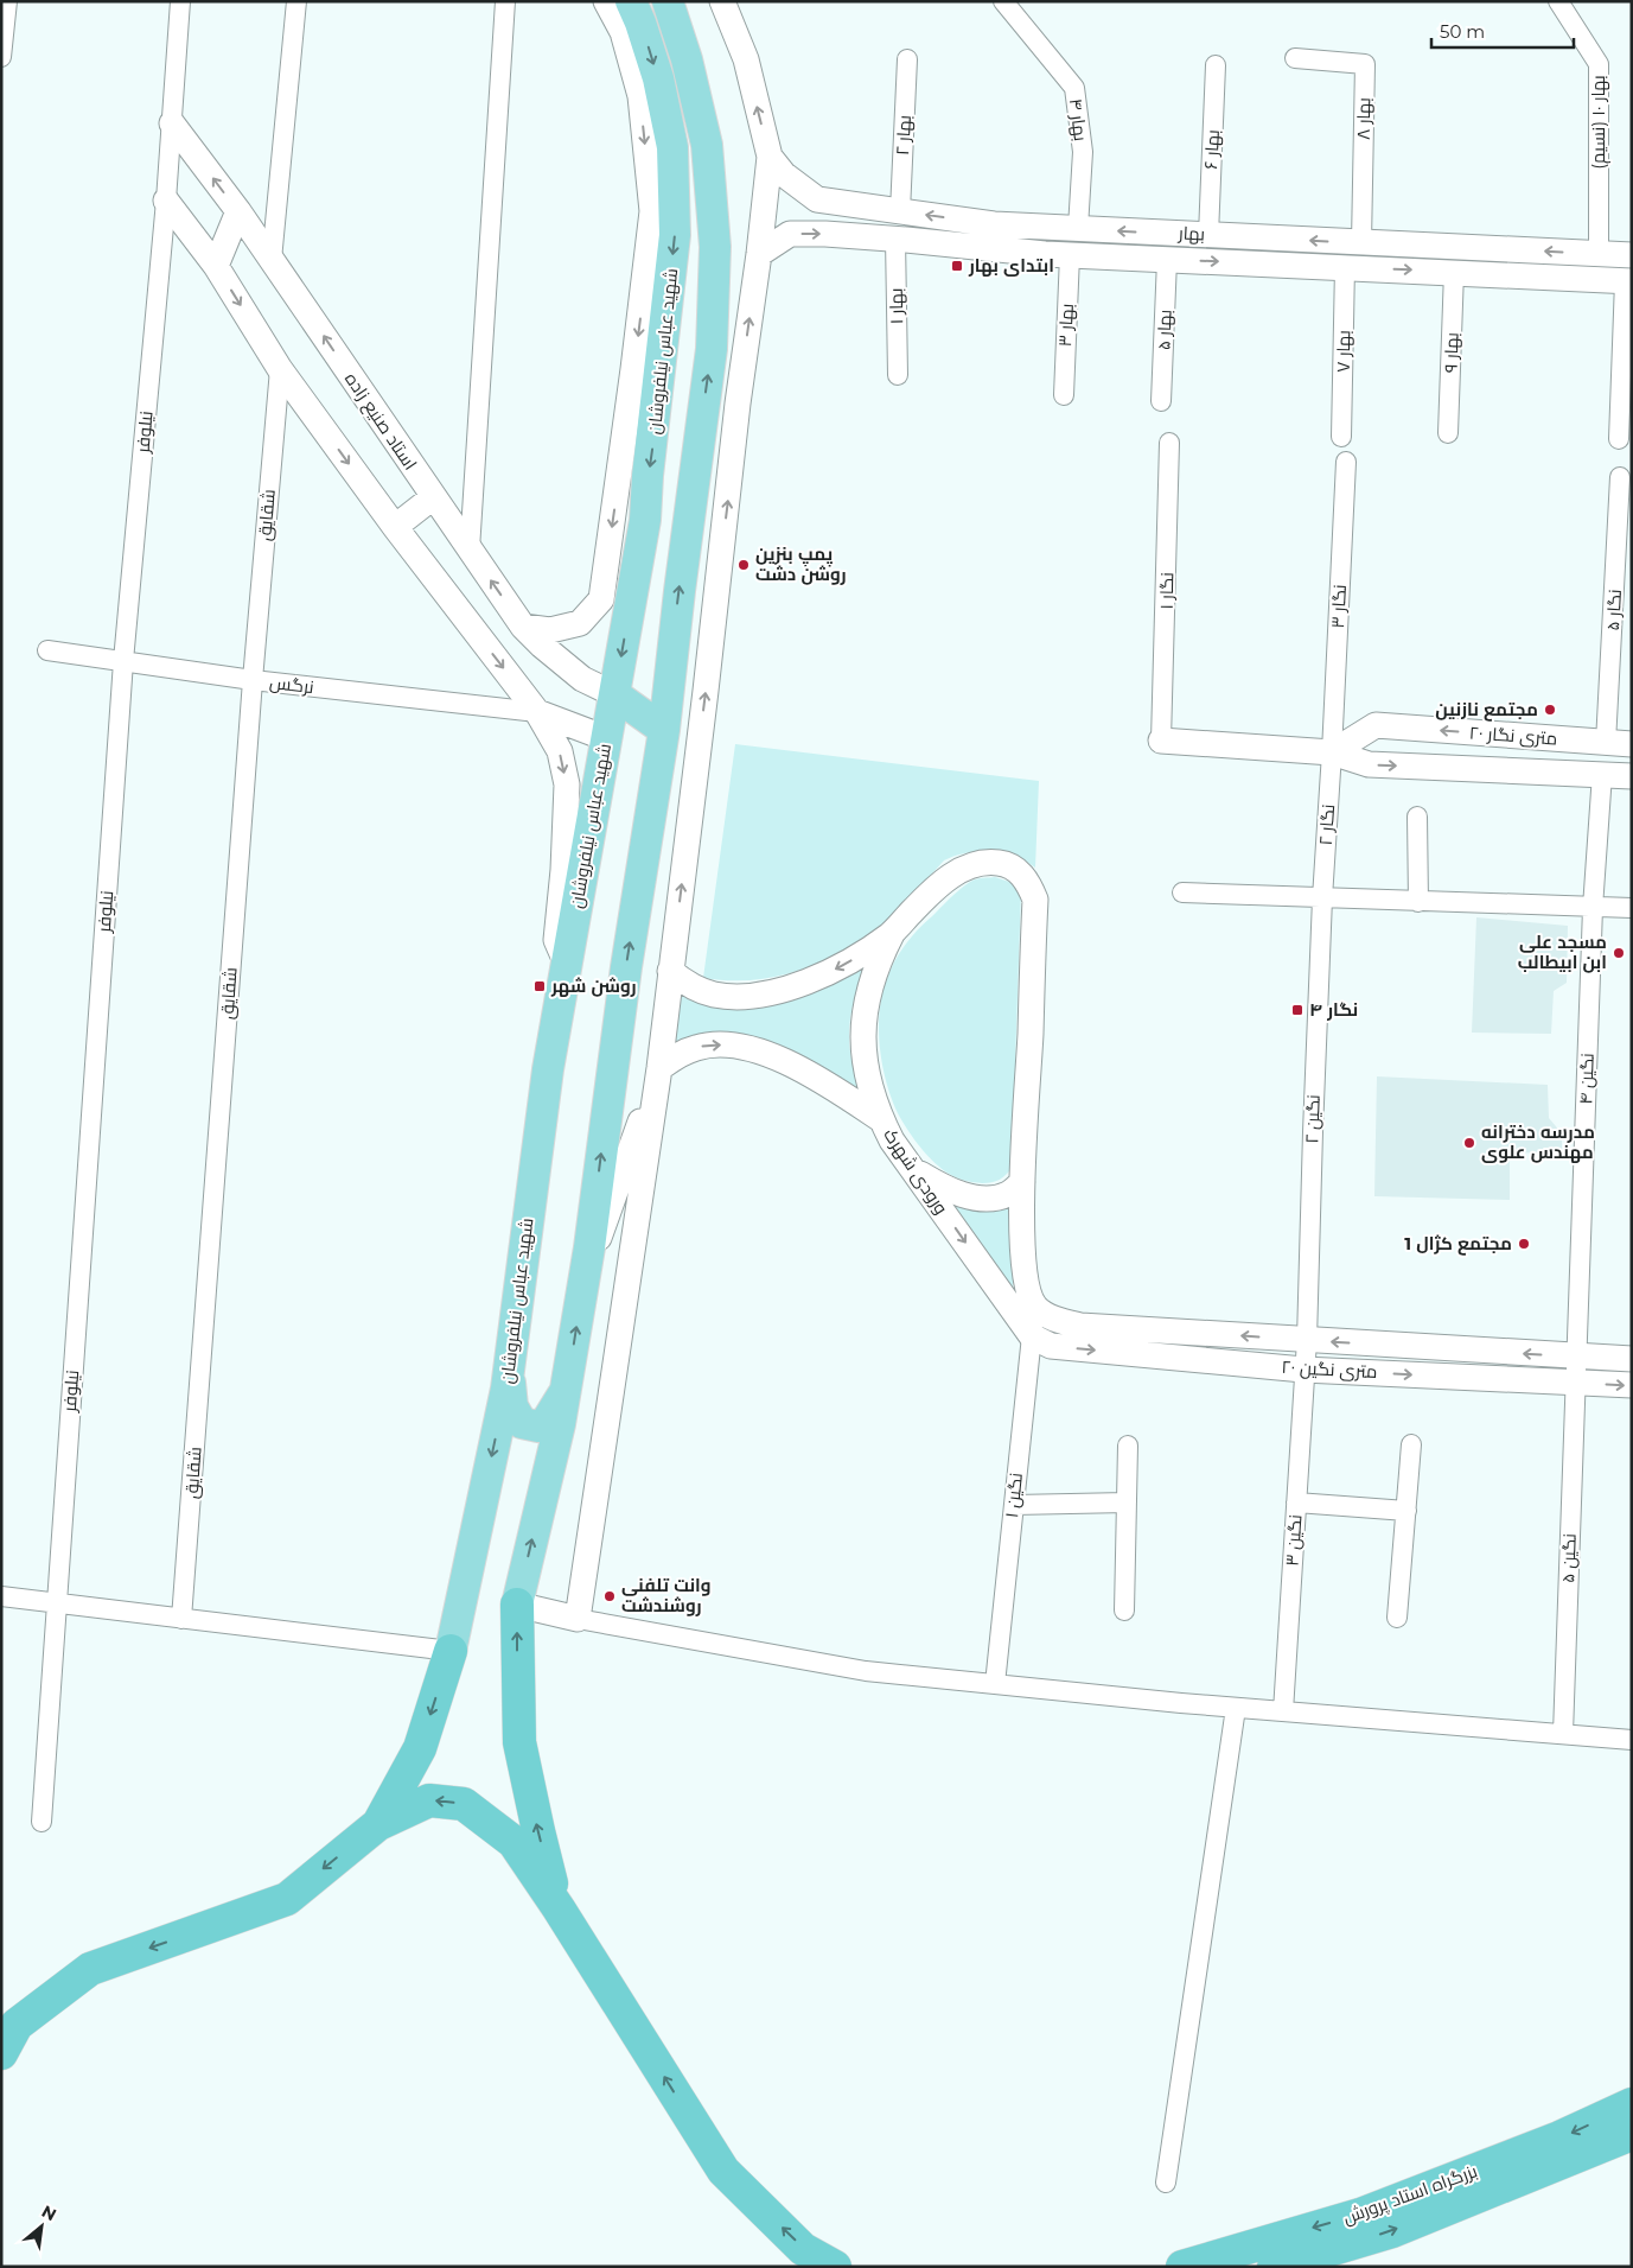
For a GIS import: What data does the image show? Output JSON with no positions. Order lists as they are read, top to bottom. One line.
{"streets":{"highway":["بزرگراه استاد پرورش"],"main road":["شهید عباس نیلفروشان"],"street":["بهار ۸","بهار ۴","بهار ۱۰ (نسیم)","بهار ۲","بهار ۶","بهار","بهار ۱","بهار ۳","بهار ۵","بهار ۷","بهار ۹","استاد صنیع زاده","نیلوفر","شقایق","نگار ۱","نگار ۳","نگار ۵","نرگس","۲۰ متری نگار","نگار ۲","نگین ۴","نگین ۲","ورودی شهرک","۲۰ متری نگین","نگین ۱","نگین ۳","نگین ۵"]},"crossings":[["بهار ۸","بهار"],["بهار ۴","بهار"],["بهار ۱۰ (نسیم)","بهار"],["بهار ۲","بهار"],["بهار ۶","بهار"],["بهار","بهار ۱"],["بهار","بهار ۳"],["بهار","بهار ۵"],["بهار","بهار ۷"],["بهار","بهار ۹"],["شهید عباس نیلفروشان","استاد صنیع زاده"],["استاد صنیع زاده","نیلوفر"],["نیلوفر","نرگس"],["شقایق","نرگس"],["نگار ۱","۲۰ متری نگار"],["نگار ۳","۲۰ متری نگار"],["نگار ۳","نگار ۲"],["نگار ۵","۲۰ متری نگار"],["۲۰ متری نگار","نگار ۲"],["نگار ۲","نگین ۲"],["نگین ۴","۲۰ متری نگین"],["نگین ۴","نگین ۵"],["نگین ۲","۲۰ متری نگین"],["نگین ۲","نگین ۳"],["ورودی شهرک","۲۰ متری نگین"],["ورودی شهرک","نگین ۱"],["۲۰ متری نگین","نگین ۱"],["۲۰ متری نگین","نگین ۳"],["۲۰ متری نگین","نگین ۵"]],"one_way":["ورودی شهرک"],"places":{"transit":["ابتدای بهار","روشن شهر","نگار ۴"],"other":["پمپ بنزین روشن دشت","مجتمع نازنین","مسجد علی ابن ابیطالب","مدرسه دخترانه مهندس علوی","مجتمع کژال 1","وانت تلفنی روشندشت"]},"scale_bar":"50 m","north":"top right"}
